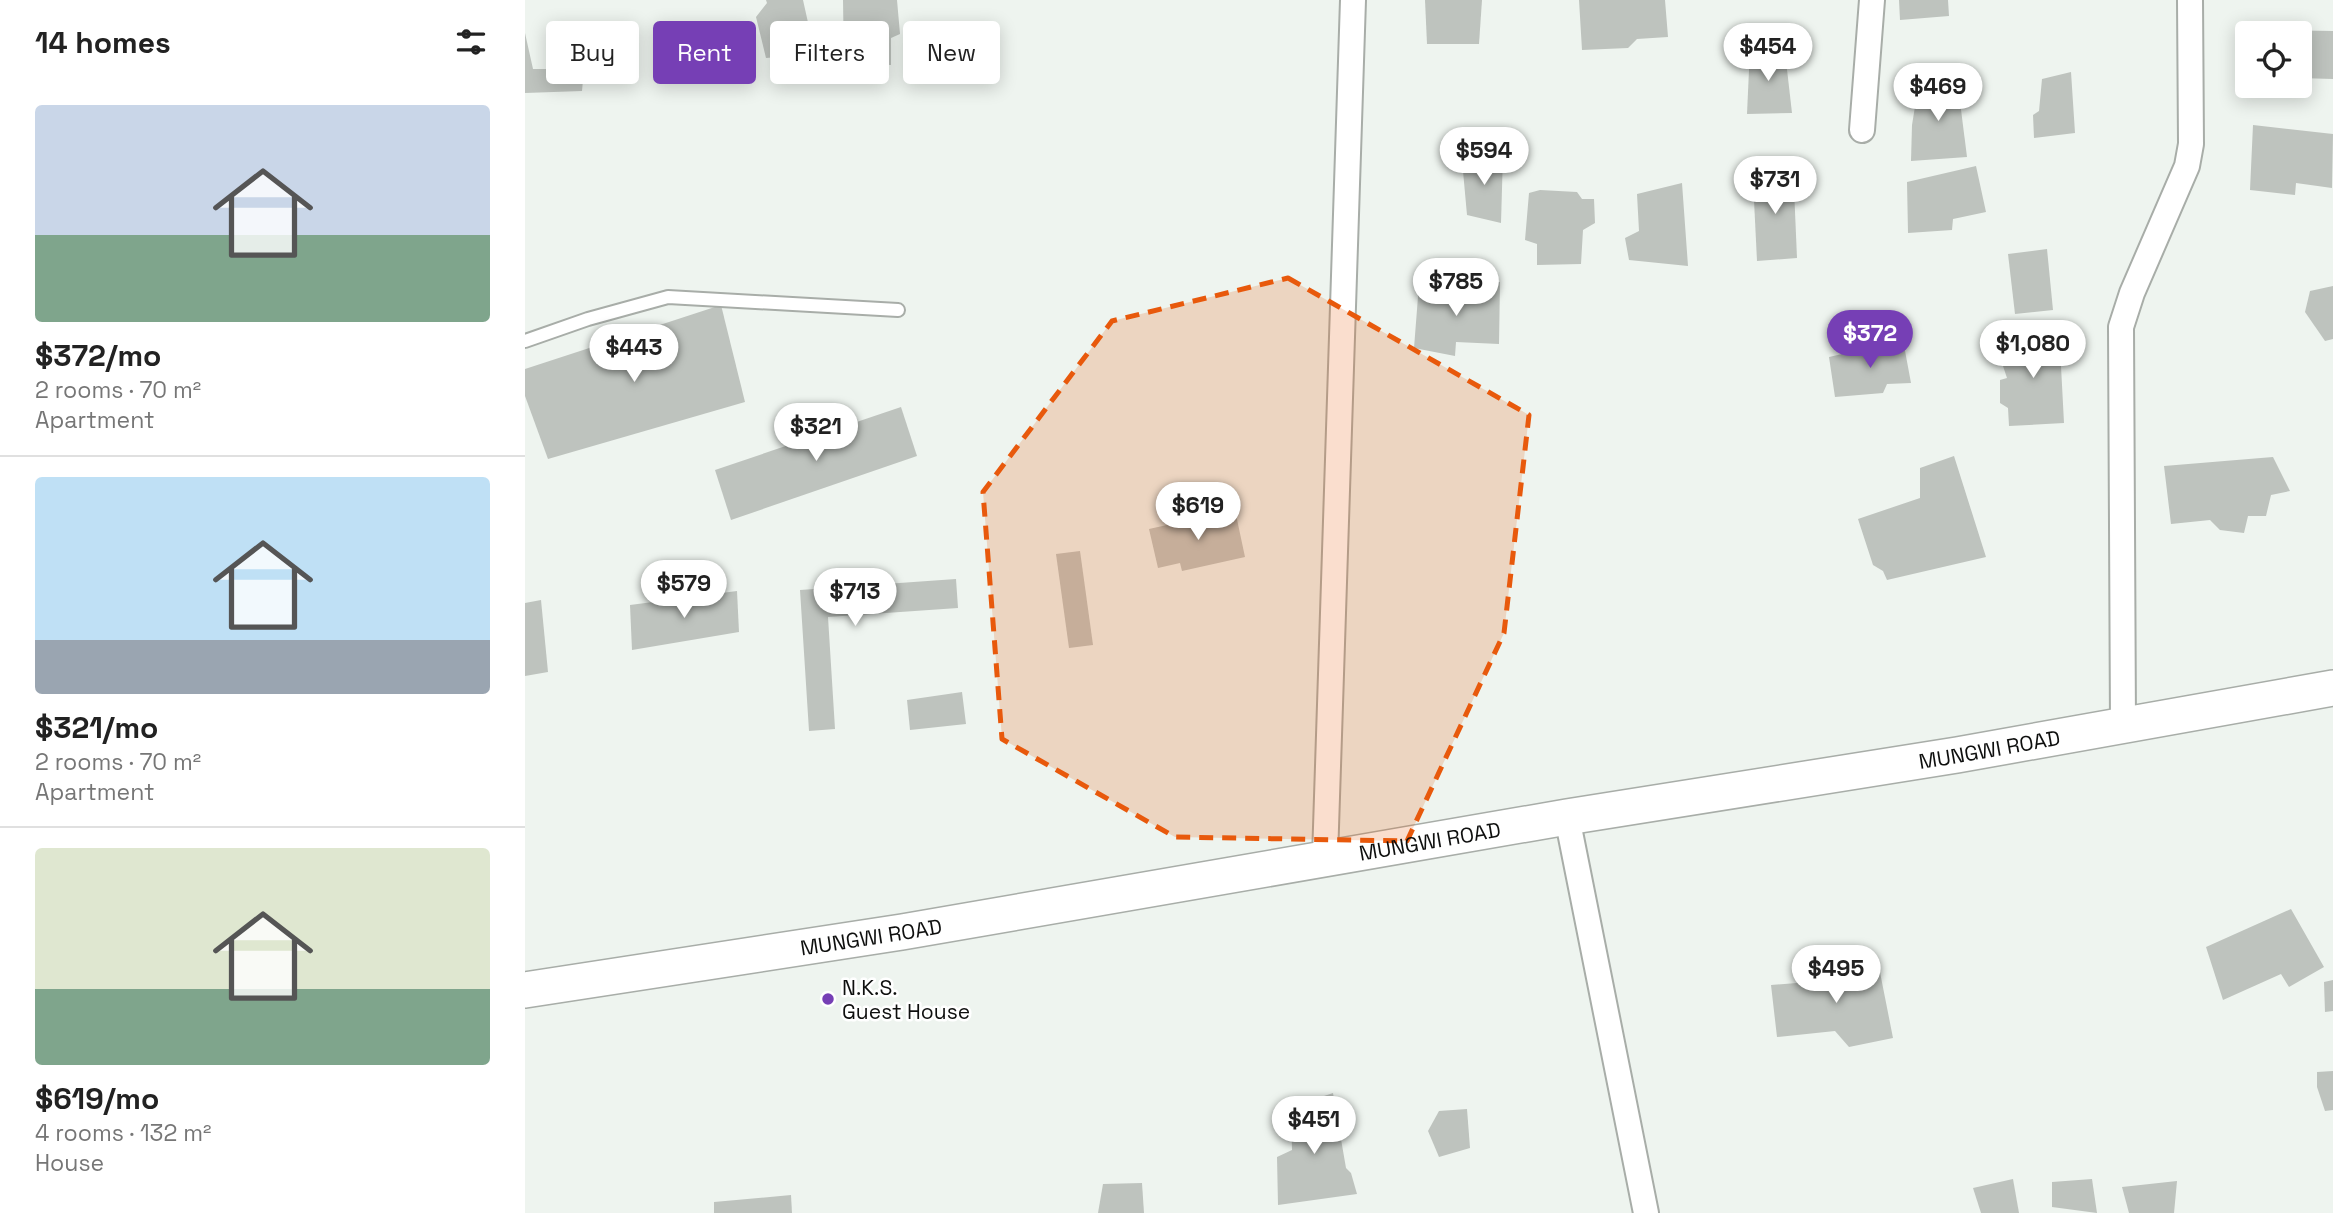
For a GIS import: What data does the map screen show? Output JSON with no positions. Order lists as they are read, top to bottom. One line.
{"streets":{"main road":["MUNGWI ROAD"]},"places":["N.K.S. Guest House"],"page":{"heading":"14 homes","chip":["Buy","Rent","Filters","New"],"price":["$454","$469","$594","$731","$785","$372","$1,080","$443","$321","$619","$579","$713","$495","$451"],"list":[{"name":"$372/mo","note":"2 rooms · 70 m² · Apartment"},{"name":"$321/mo","note":"2 rooms · 70 m² · Apartment"},{"name":"$619/mo","note":"4 rooms · 132 m² · House"}]}}
